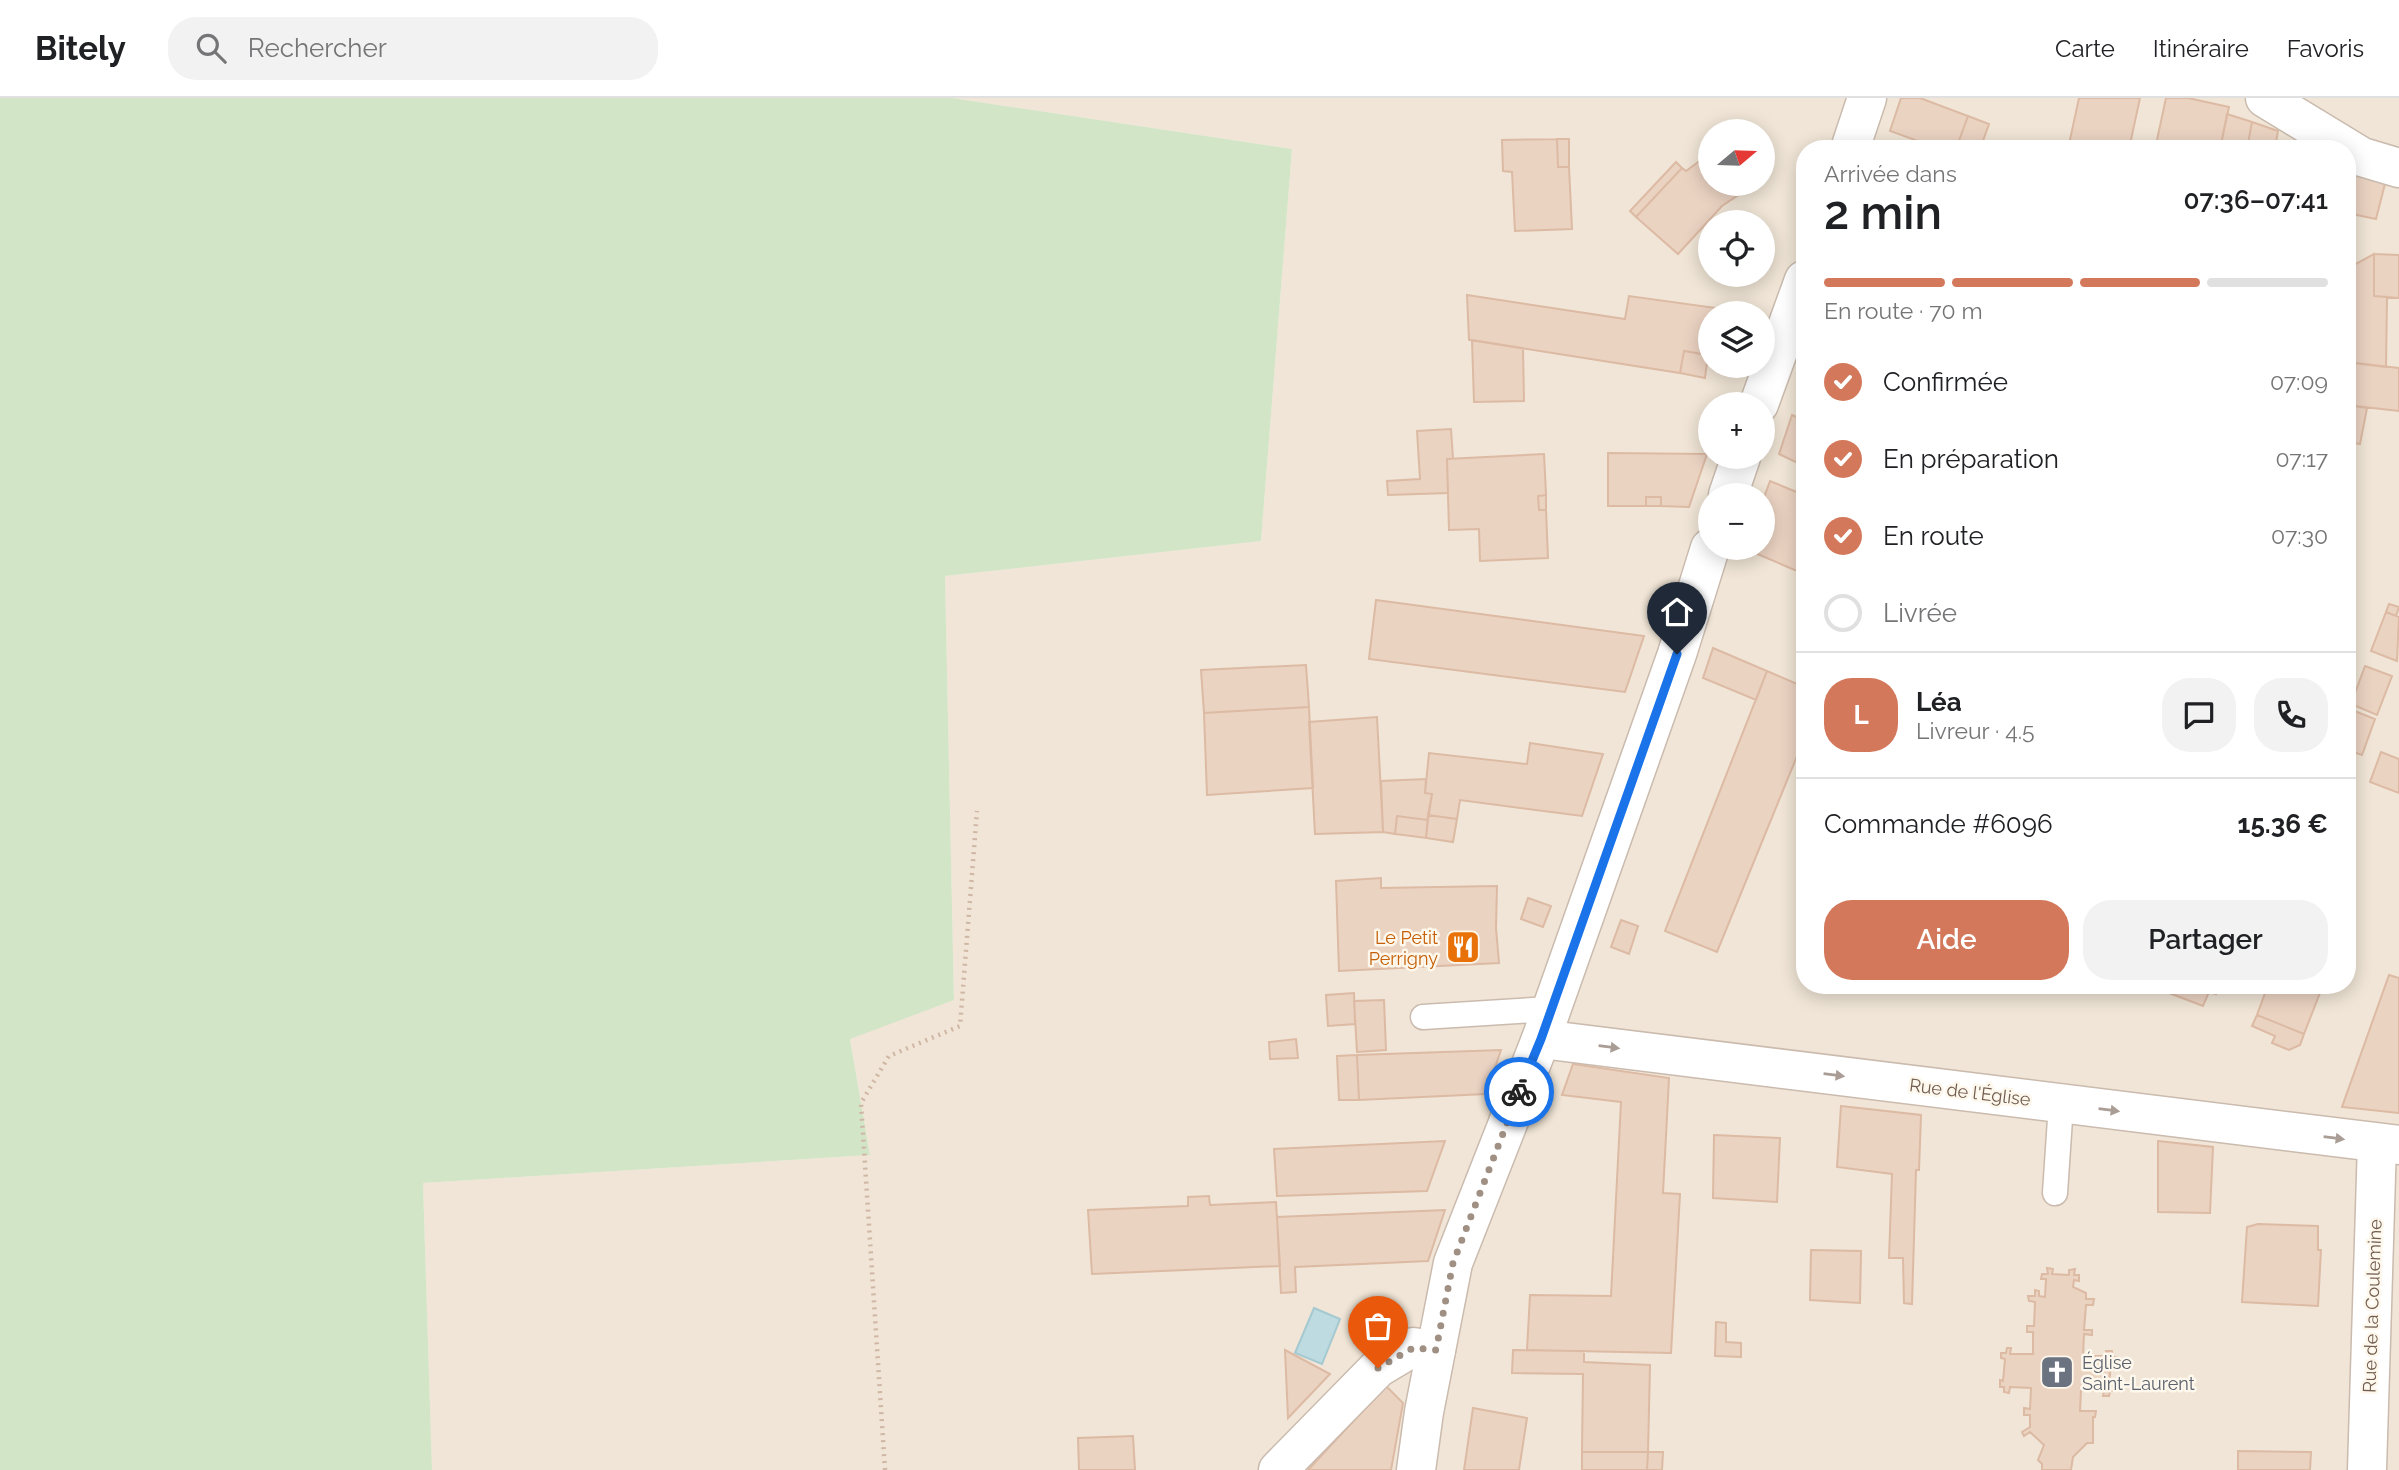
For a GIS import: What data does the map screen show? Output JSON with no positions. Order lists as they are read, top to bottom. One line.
{"streets":{"street":["Rue de l'Église","Rue de la Coulemine"]},"crossings":[["Rue de l'Église","Rue de la Coulemine"]],"one_way":["Rue de l'Église"],"places":{"restaurant":["Le Petit Perrigny"],"church":["Église Saint-Laurent"]},"north":"right","page":{"header":"Bitely","search":"Rechercher","nav":["Carte","Itinéraire","Favoris"],"map_buttons":["+","−"],"heading":["2 min","Arrivée dans","07:36–07:41"],"panel":["Léa","Livreur · 4.5","Commande #6096","15.36 €"],"bar":"En route · 70 m","list":[["Confirmée","07:09"],["En préparation","07:17"],["En route","07:30"],"Livrée"],"round":"L","buttons":["Aide","Partager"]}}
